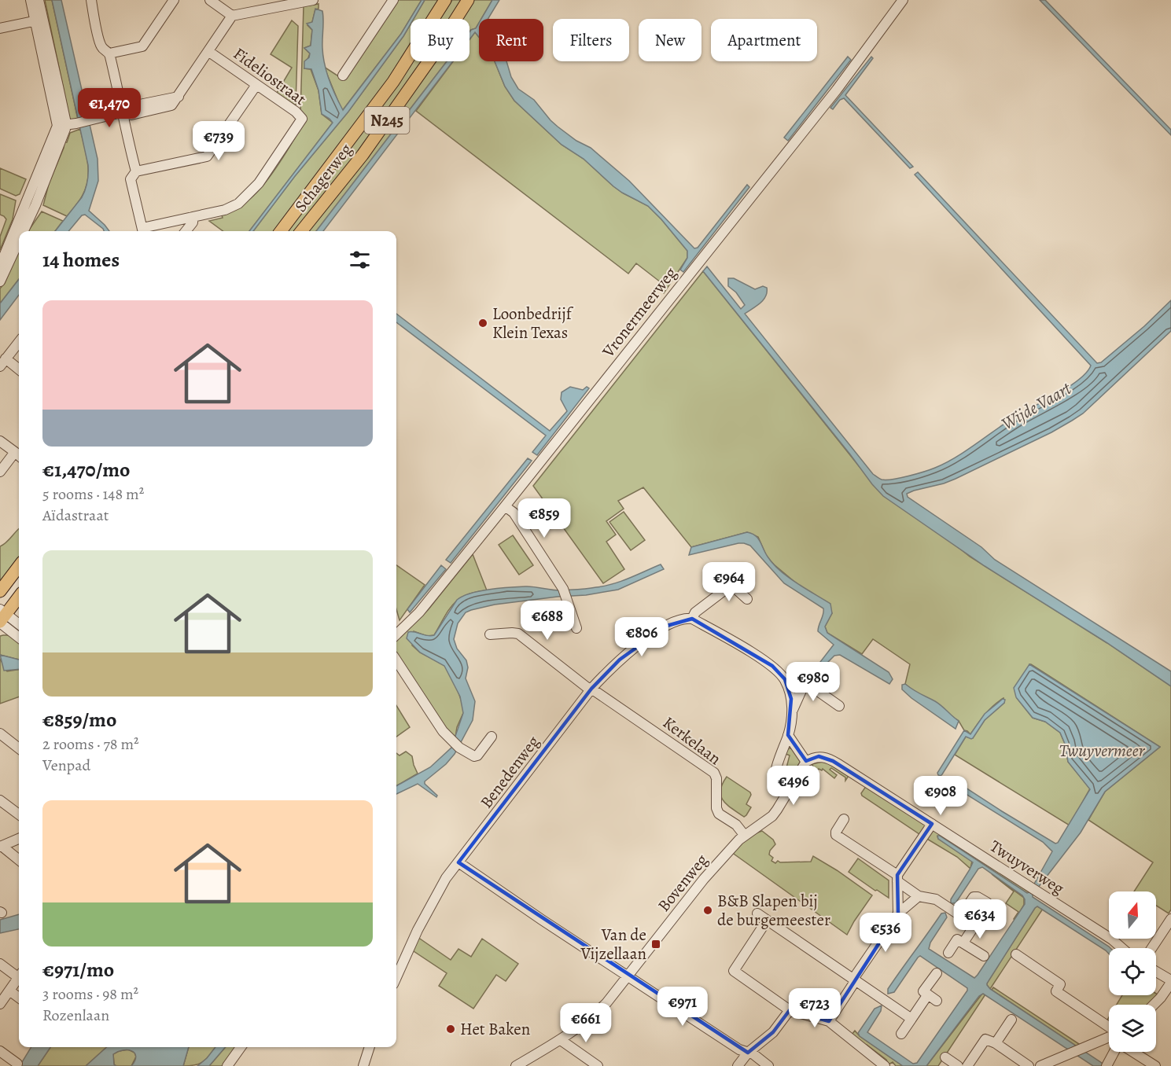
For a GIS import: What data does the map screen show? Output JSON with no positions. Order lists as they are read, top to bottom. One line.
{"streets":{"main road":["N245","Schagerweg"],"street":["Fideliostraat","Vronermeerweg","Kerkelaan","Benedenweg","Twuyverweg","Bovenweg"]},"crossings":[["Kerkelaan","Benedenweg"],["Kerkelaan","Bovenweg"]],"water":["Wijde Vaart","Twuyvermeer"],"places":{"other":["Loonbedrijf Klein Texas","B&B Slapen bij de burgemeester","Het Baken"],"transit":["Van de Vijzellaan"]},"north":"top","page":{"chip":["Buy","Rent","Filters","New","Apartment"],"price":["€1,470","€739","€859","€964","€688","€806","€980","€496","€908","€634","€536","€971","€723","€661"],"heading":"14 homes","list":[{"name":"€1,470/mo","note":"5 rooms · 148 m² · Aïdastraat"},{"name":"€859/mo","note":"2 rooms · 78 m² · Venpad"},{"name":"€971/mo","note":"3 rooms · 98 m² · Rozenlaan"}]}}
